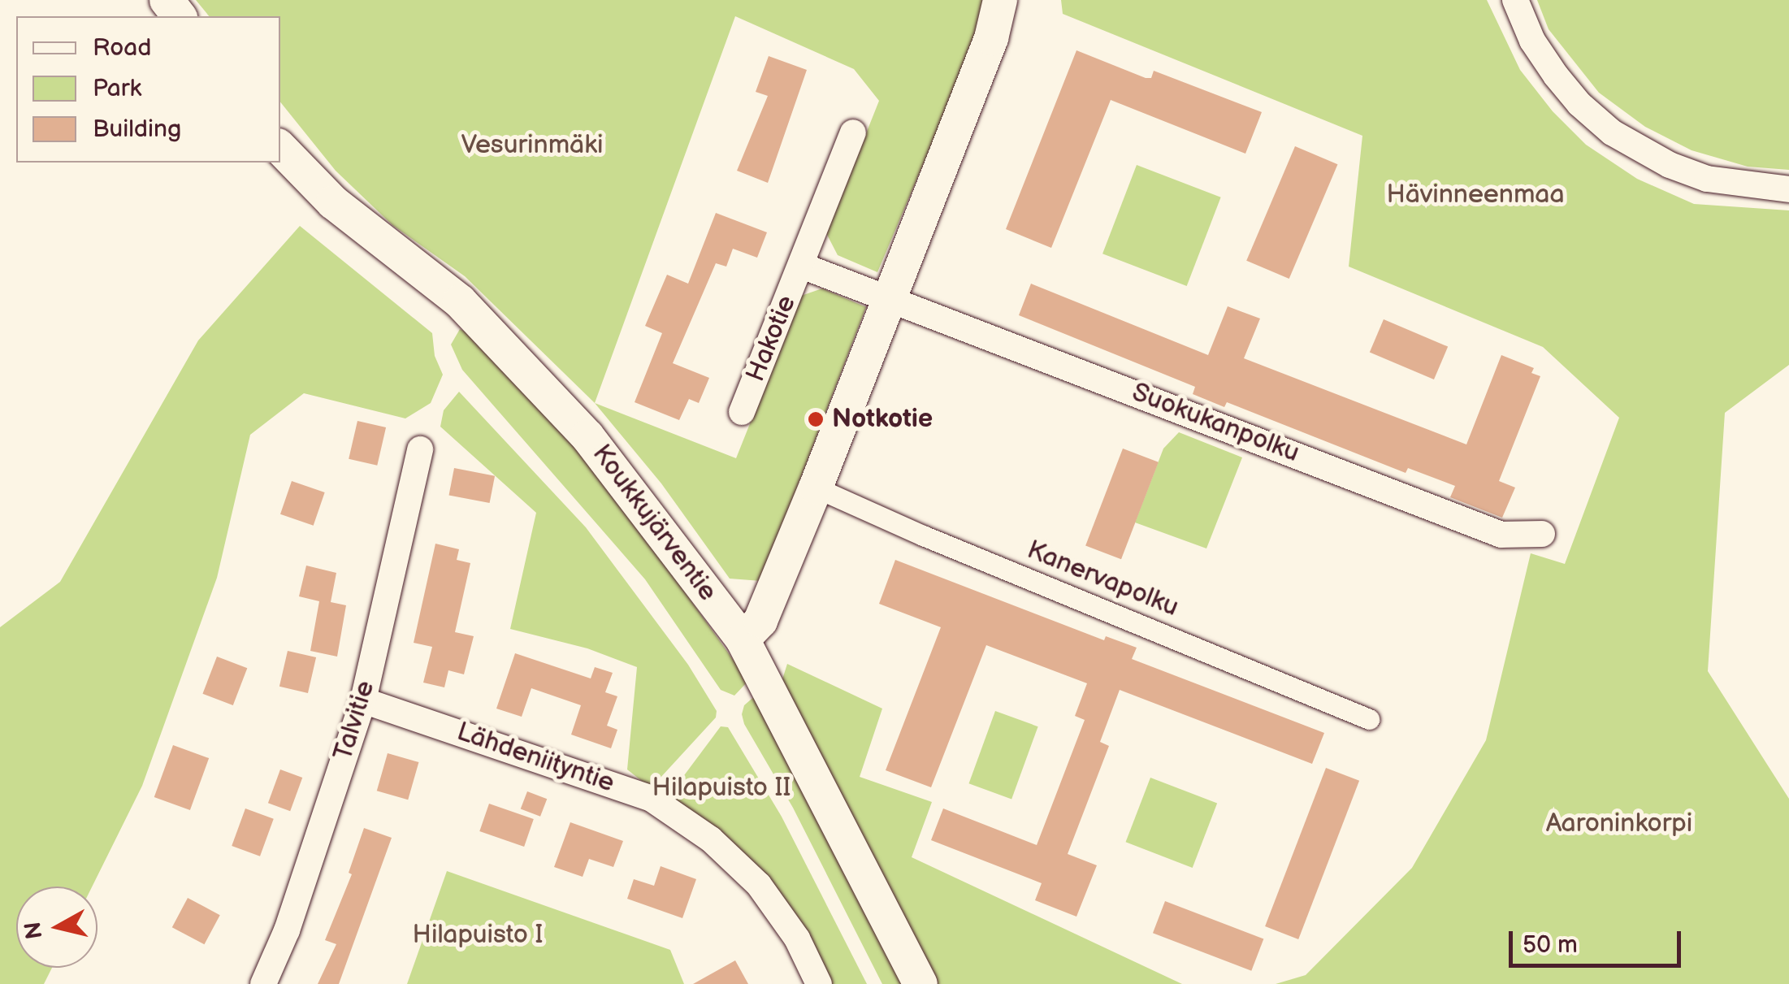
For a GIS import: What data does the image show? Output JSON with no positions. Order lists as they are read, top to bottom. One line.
{"streets":{"street":["Hakotie","Suokukanpolku","Koukkujärventie","Kanervapolku","Talvitie","Lähdeniityntie"]},"crossings":[["Hakotie","Suokukanpolku"],["Talvitie","Lähdeniityntie"]],"parks":["Vesurinmäki","Hävinneenmaa","Hilapuisto II","Aaroninkorpi","Hilapuisto I"],"places":["Notkotie"],"legend":["Road","Park","Building"],"scale_bar":"50 m","north":"left"}
